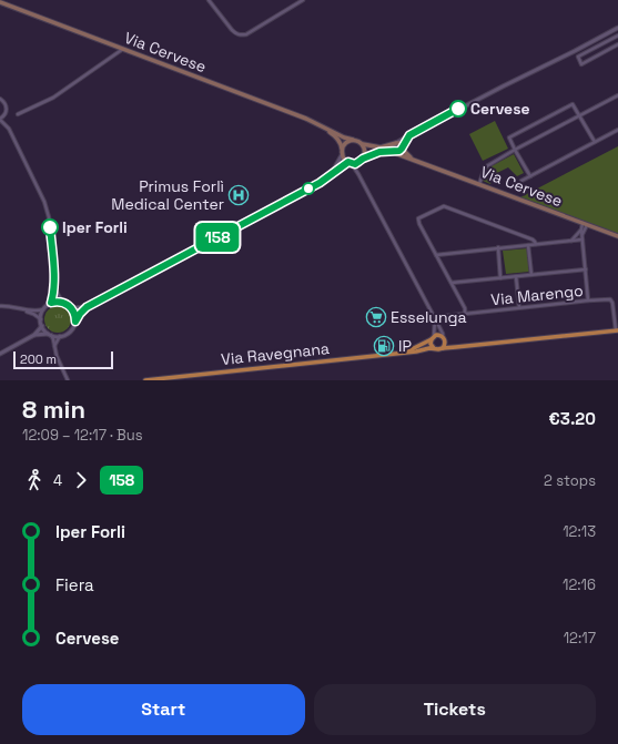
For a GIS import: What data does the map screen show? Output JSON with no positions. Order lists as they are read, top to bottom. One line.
{"streets":{"main road":["Via Cervese","Via Ravegnana"],"street":["Via Marengo"]},"places":{"other":["Cervese","Iper Forli"],"hospital":["Primus Forlì Medical Center"],"supermarket":["Esselunga"],"fuel station":["IP"]},"lines":["bus line 158"],"scale_bar":"200 m","page":{"on_map":"158","scale":"200 m","heading":["8 min","12:09 – 12:17 · Bus","€3.20"],"legs":["4","158","2 stops"],"list":[{"name":"Iper Forli","value":"12:13"},{"name":"Fiera","value":"12:16"},{"name":"Cervese","value":"12:17"}],"buttons":["Start","Tickets"]}}
